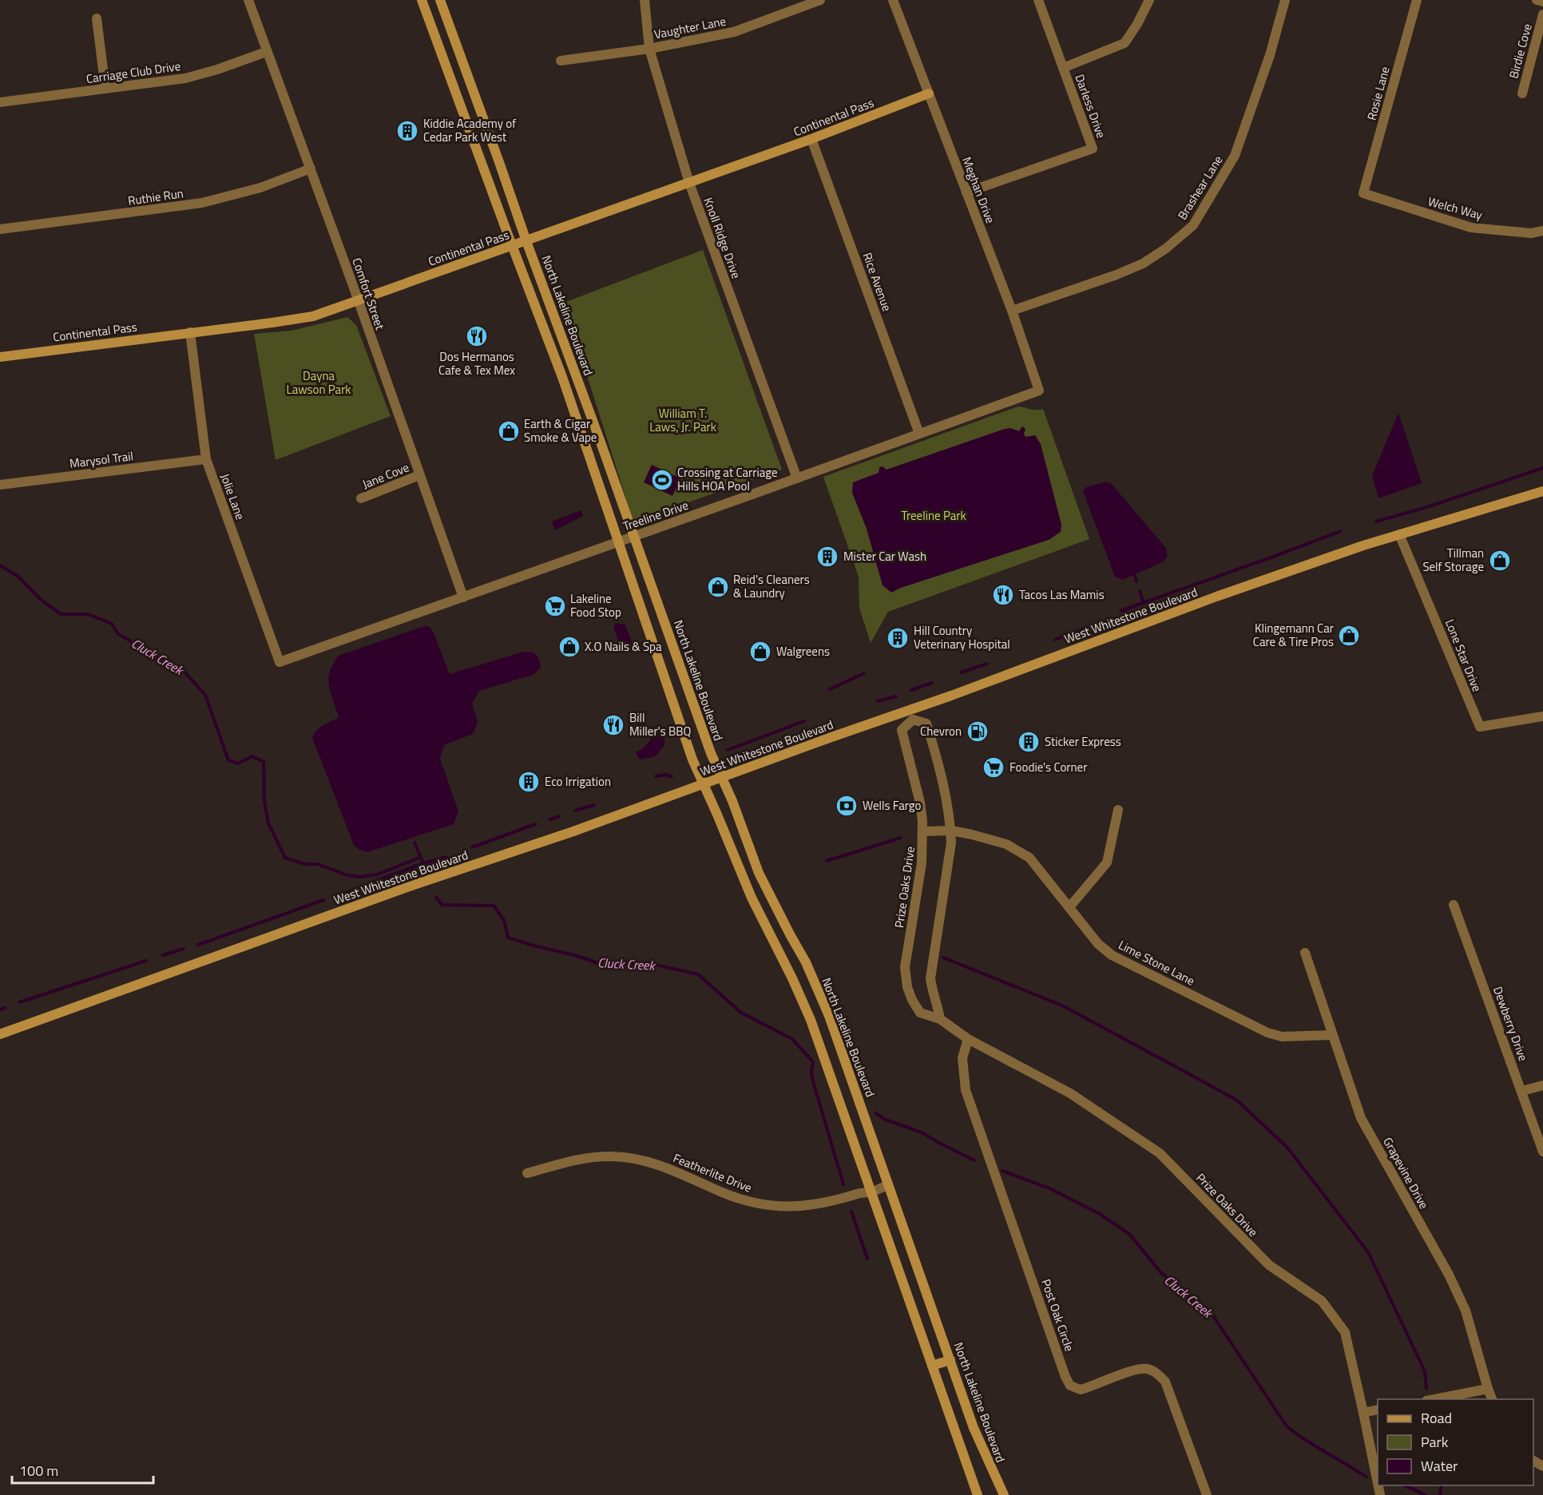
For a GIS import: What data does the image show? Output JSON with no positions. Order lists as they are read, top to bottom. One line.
{"streets":{"main road":["Continental Pass","North Lakeline Boulevard","West Whitestone Boulevard"],"street":["Vaughter Lane","Birdie Cove","Carriage Club Drive","Rosie Lane","Darless Drive","Brashear Lane","Meghan Drive","Ruthie Run","Welch Way","Knoll Ridge Drive","Rice Avenue","Comfort Street","Marysol Trail","Jane Cove","Jolie Lane","Treeline Drive","Lone Star Drive","Prize Oaks Drive","Lime Stone Lane","Dewberry Drive","Featherlite Drive","Grapevine Drive","Post Oak Circle"]},"crossings":[["Vaughter Lane","Knoll Ridge Drive"],["Carriage Club Drive","Comfort Street"],["Rosie Lane","Welch Way"],["Darless Drive","Meghan Drive"],["Continental Pass","Meghan Drive"],["Continental Pass","Knoll Ridge Drive"],["Continental Pass","Rice Avenue"],["Continental Pass","Comfort Street"],["Continental Pass","North Lakeline Boulevard"],["Continental Pass","Jolie Lane"],["Brashear Lane","Meghan Drive"],["Meghan Drive","Treeline Drive"],["Ruthie Run","Comfort Street"],["Knoll Ridge Drive","Treeline Drive"],["Rice Avenue","Treeline Drive"],["Comfort Street","Jane Cove"],["Comfort Street","Treeline Drive"],["North Lakeline Boulevard","Treeline Drive"],["North Lakeline Boulevard","West Whitestone Boulevard"],["North Lakeline Boulevard","Featherlite Drive"],["Marysol Trail","Jolie Lane"],["Jolie Lane","Treeline Drive"],["West Whitestone Boulevard","Lone Star Drive"],["West Whitestone Boulevard","Prize Oaks Drive"],["Prize Oaks Drive","Lime Stone Lane"],["Prize Oaks Drive","Post Oak Circle"],["Lime Stone Lane","Grapevine Drive"]],"water":["Cluck Creek"],"parks":["Dayna Lawson Park","William T. Laws, Jr. Park","Treeline Park"],"places":{"building":["Kiddie Academy of Cedar Park West","Mister Car Wash","Hill Country Veterinary Hospital","Sticker Express","Eco Irrigation"],"restaurant":["Dos Hermanos Cafe & Tex Mex","Tacos Las Mamis","Bill Miller's BBQ"],"shop":["Earth & Cigar Smoke & Vape","Tillman Self Storage","Reid's Cleaners & Laundry","Klingemann Car Care & Tire Pros","X.O Nails & Spa","Walgreens"],"sports":["Crossing at Carriage Hills HOA Pool"],"supermarket":["Lakeline Food Stop","Foodie's Corner"],"fuel station":["Chevron"],"bank":["Wells Fargo"]},"legend":["Road","Park","Water"],"scale_bar":"100 m"}
